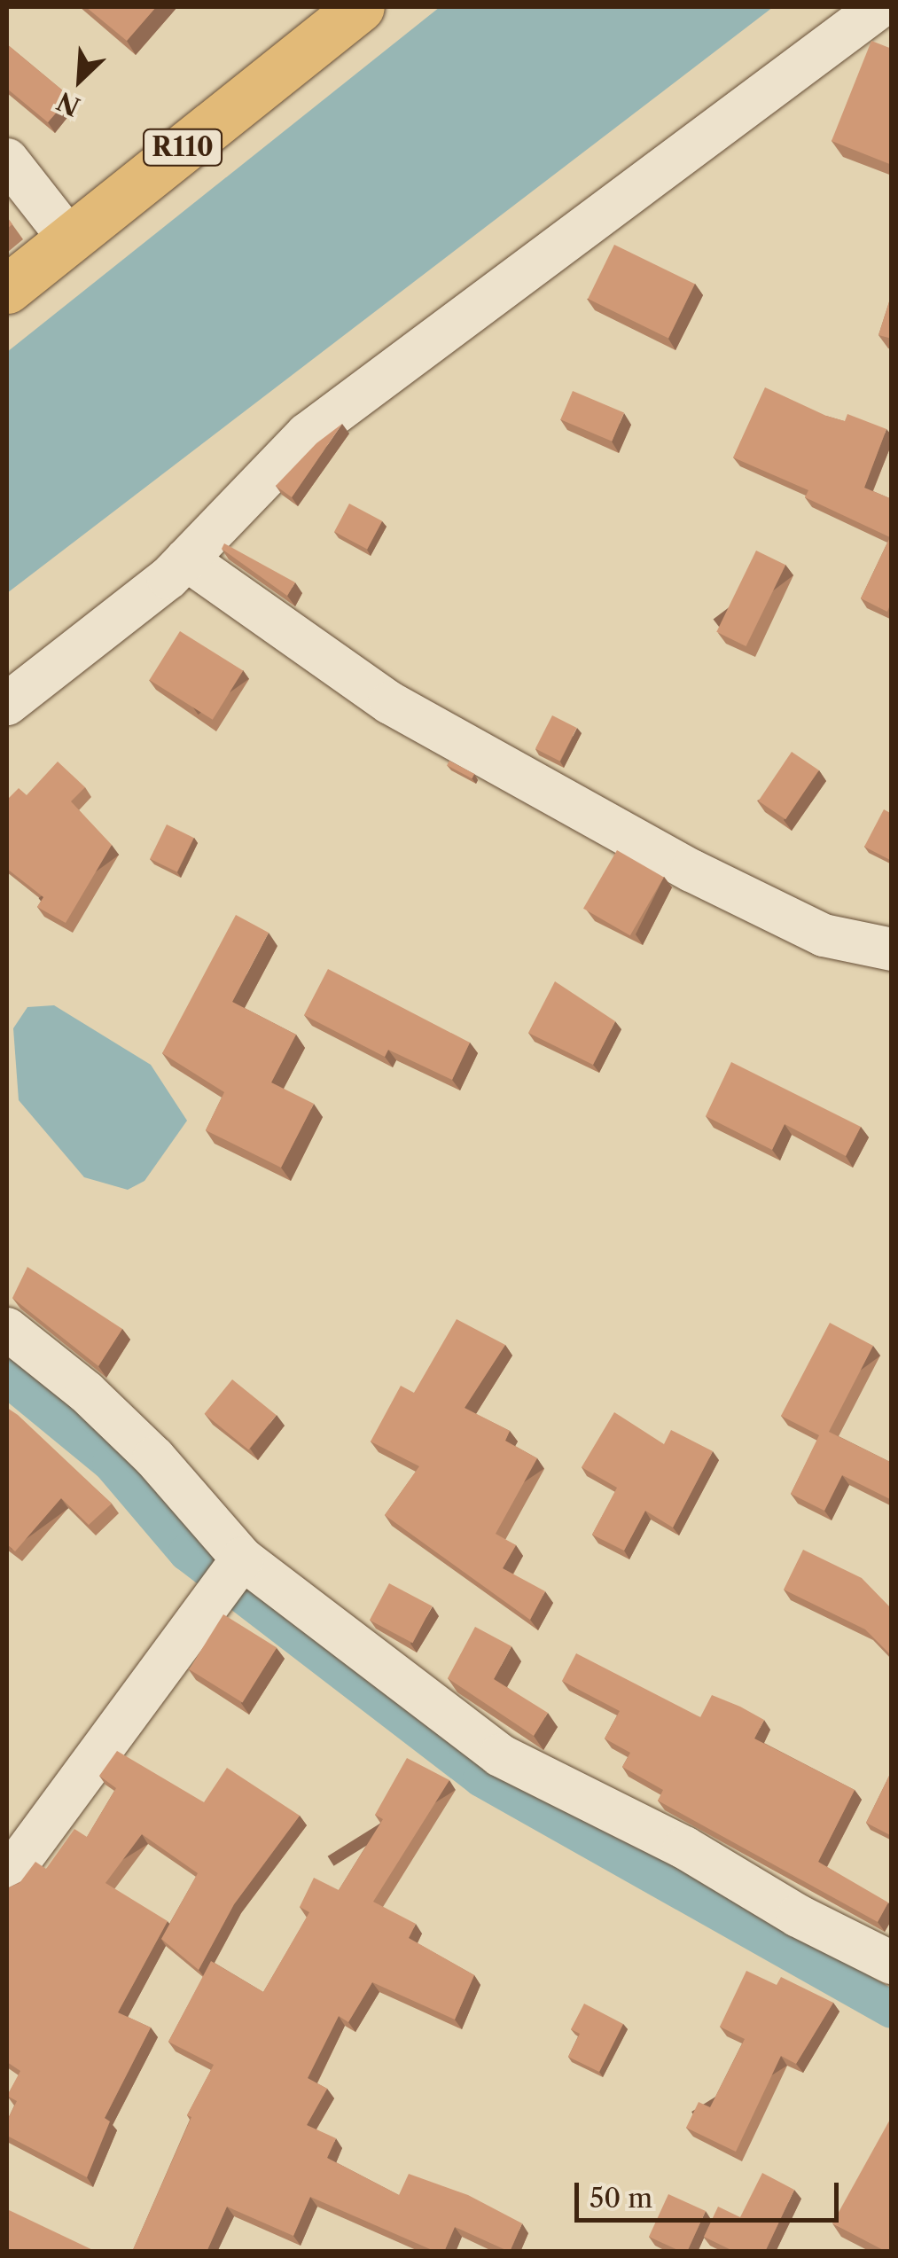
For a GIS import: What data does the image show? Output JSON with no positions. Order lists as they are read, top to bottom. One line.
{"streets":{"main road":["R110"]},"scale_bar":"50 m","north":"bottom left"}
